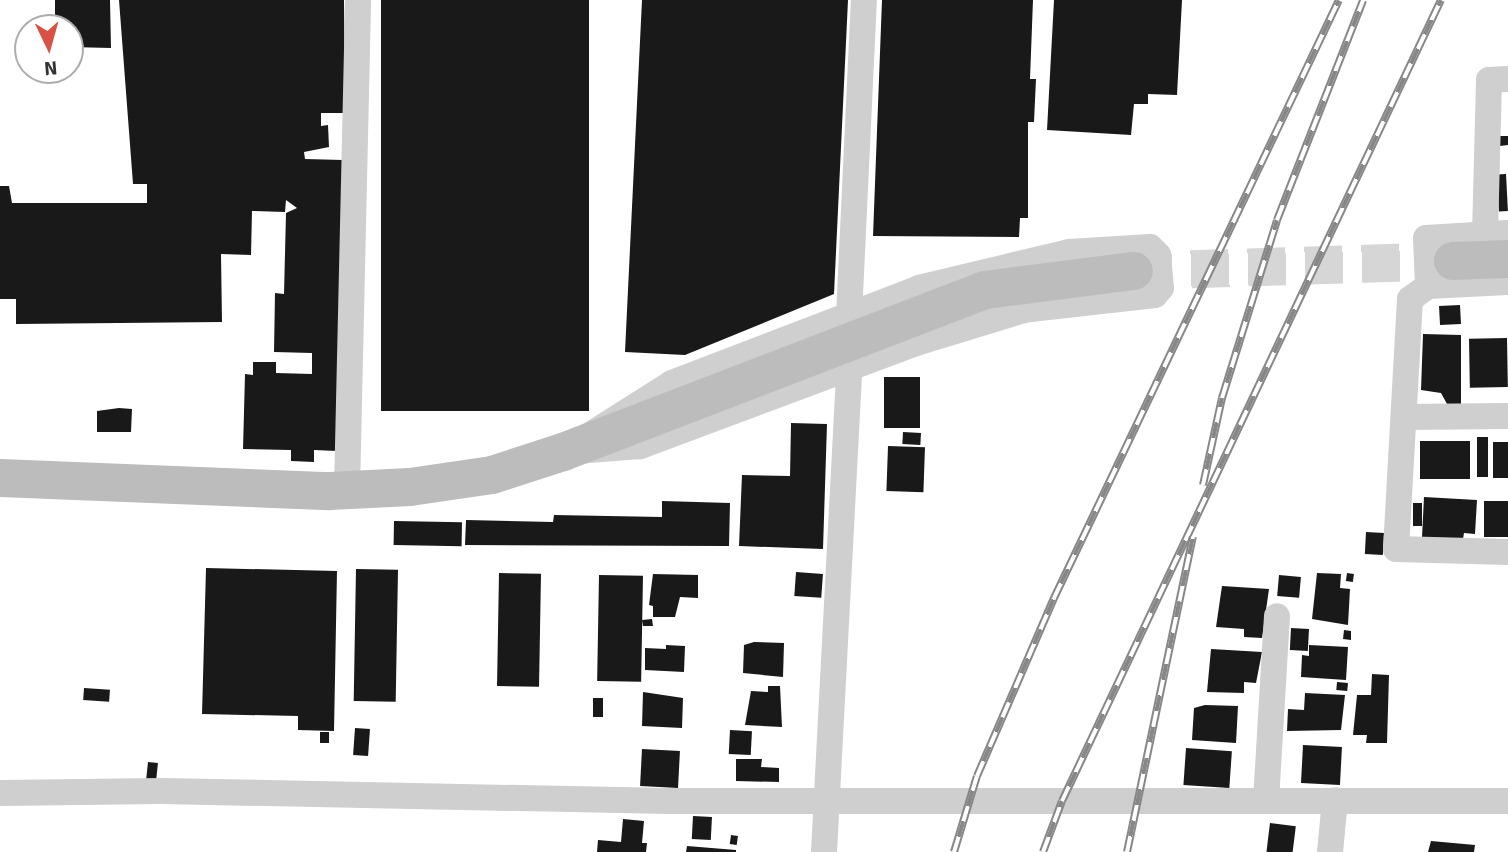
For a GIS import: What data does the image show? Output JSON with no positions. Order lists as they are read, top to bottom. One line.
{"north":"bottom"}
